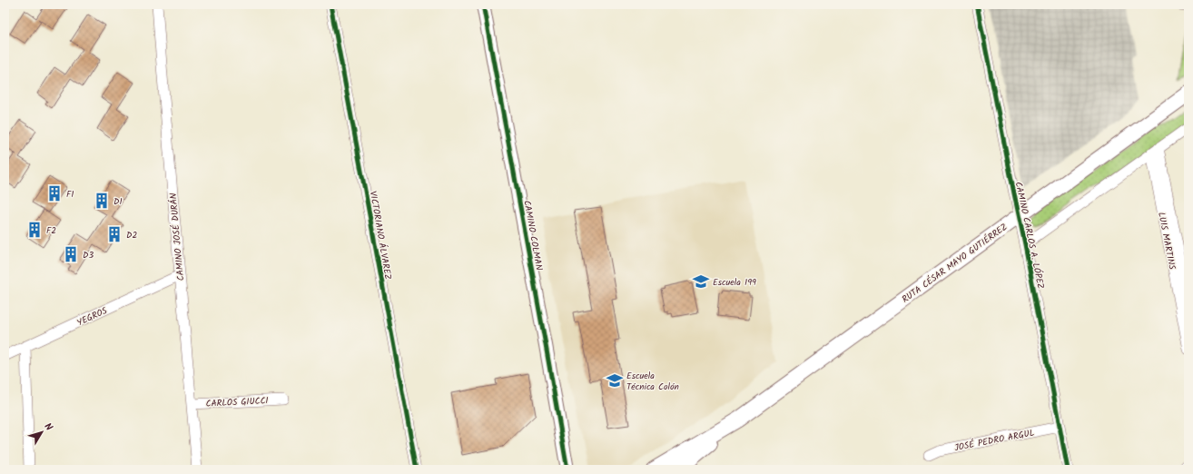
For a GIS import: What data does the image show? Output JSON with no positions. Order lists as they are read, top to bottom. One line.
{"streets":{"main road":["RUTA CÉSAR MAYO GUTIÉRREZ"],"street":["VICTORIANO ÁLVAREZ","CAMINO COLMAN","CAMINO CARLOS A. LÓPEZ","CAMINO JOSÉ DURÁN","LUIS MARTINS","YEGROS","CARLOS GIUCCI","JOSÉ PEDRO ARGUL"]},"crossings":[["CAMINO CARLOS A. LÓPEZ","RUTA CÉSAR MAYO GUTIÉRREZ"],["CAMINO CARLOS A. LÓPEZ","JOSÉ PEDRO ARGUL"],["CAMINO JOSÉ DURÁN","YEGROS"],["CAMINO JOSÉ DURÁN","CARLOS GIUCCI"]],"places":{"building":["F1","D1","F2","D2","D3"],"school or university":["Escuela 199","Escuela Técnica Colón"]},"north":"top right"}
